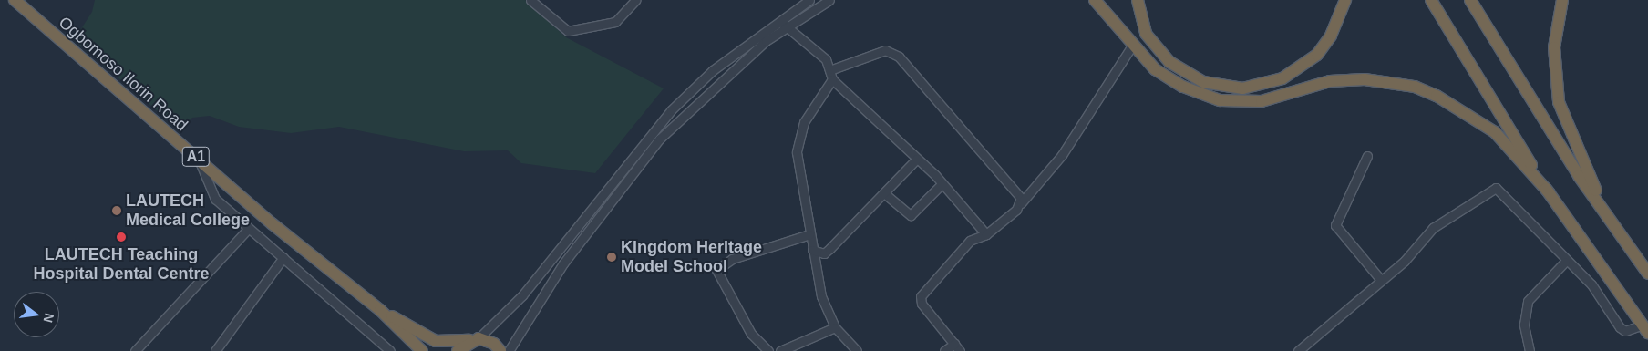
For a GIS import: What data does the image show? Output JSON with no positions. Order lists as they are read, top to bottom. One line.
{"streets":{"highway":["Ogbomoso Ilorin Road","A1"]},"crossings":[["Ogbomoso Ilorin Road","A1"]],"places":["LAUTECH Medical College","LAUTECH Teaching Hospital Dental Centre","Kingdom Heritage Model School"],"north":"right"}
